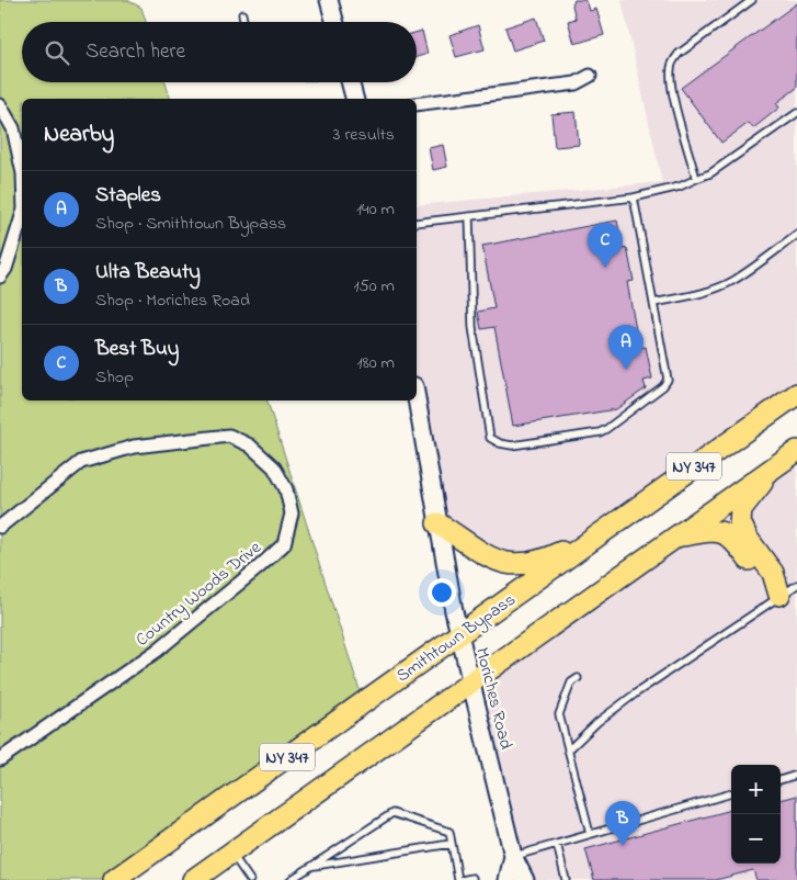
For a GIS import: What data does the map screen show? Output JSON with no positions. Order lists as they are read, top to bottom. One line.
{"streets":{"highway":["NY 347","Smithtown Bypass"],"main road":["Moriches Road"],"street":["Country Woods Drive"]},"crossings":[["NY 347","Moriches Road"],["Smithtown Bypass","Moriches Road"]],"page":{"search":"Search here","heading":["Nearby","3 results"],"list":[{"mark":"A","name":"Staples","note":"Shop · Smithtown Bypass","value":"140 m"},{"mark":"B","name":"Ulta Beauty","note":"Shop · Moriches Road","value":"150 m"},{"mark":"C","name":"Best Buy","note":"Shop","value":"180 m"}],"pins":["C","A","B"],"map_buttons":["+","−"]}}
